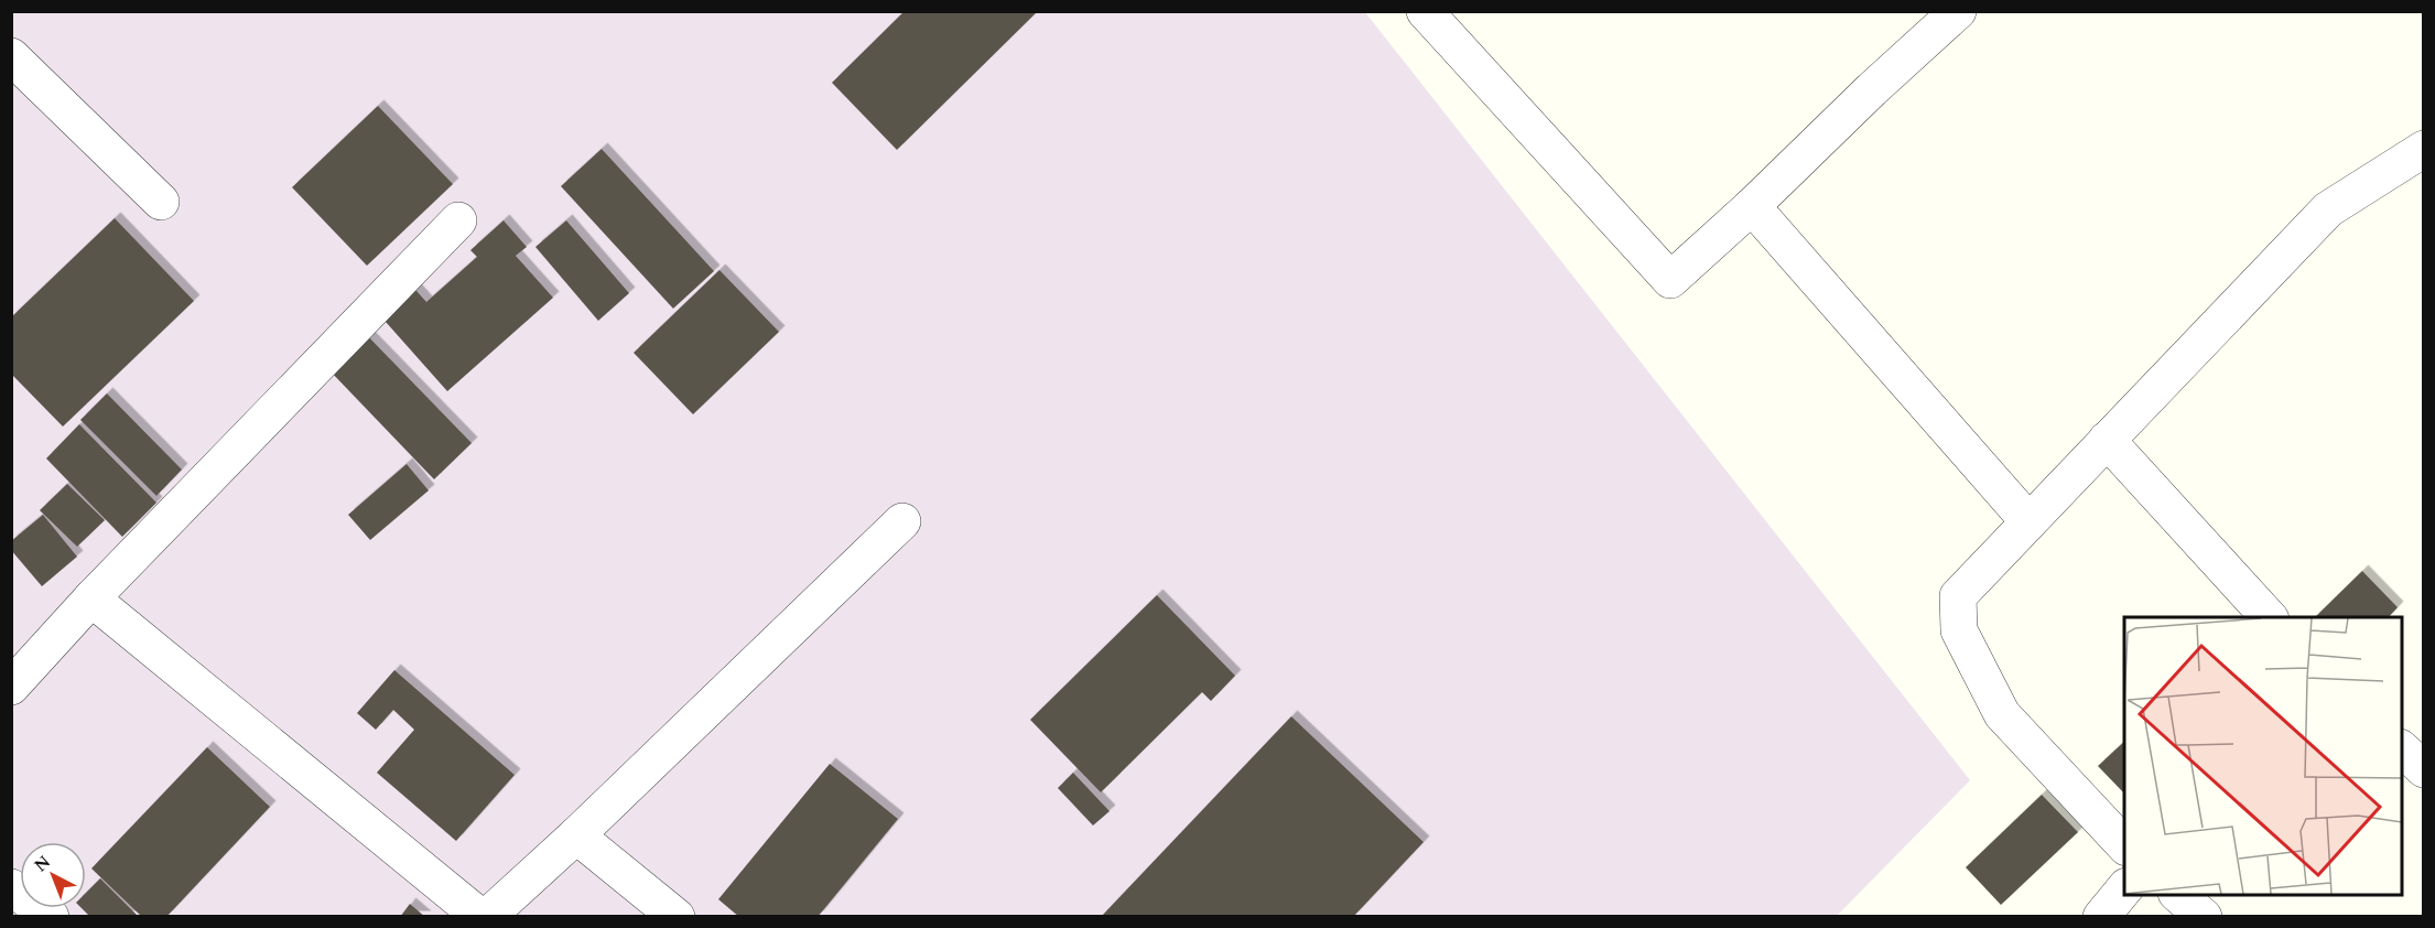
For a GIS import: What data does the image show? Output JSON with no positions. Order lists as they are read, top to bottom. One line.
{"north":"top left"}
